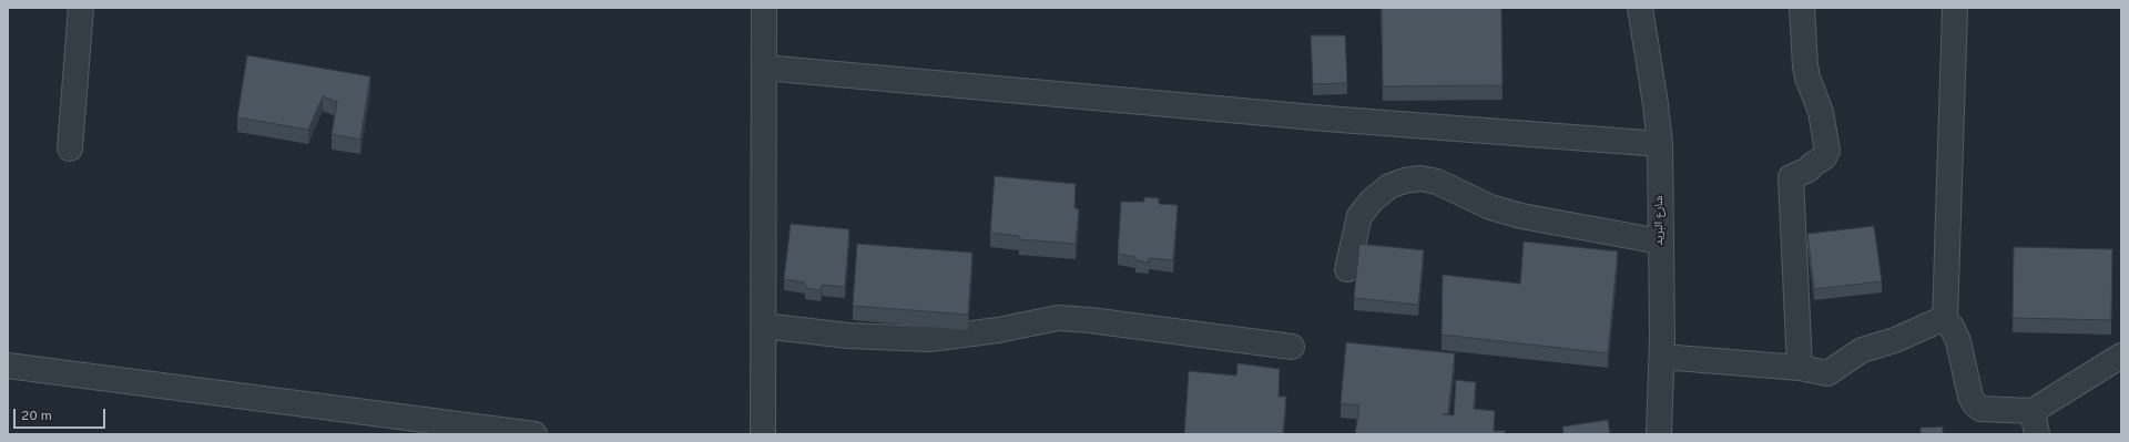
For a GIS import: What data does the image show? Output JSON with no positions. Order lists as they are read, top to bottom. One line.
{"streets":{"street":["شارع البريد"]},"scale_bar":"20 m"}
